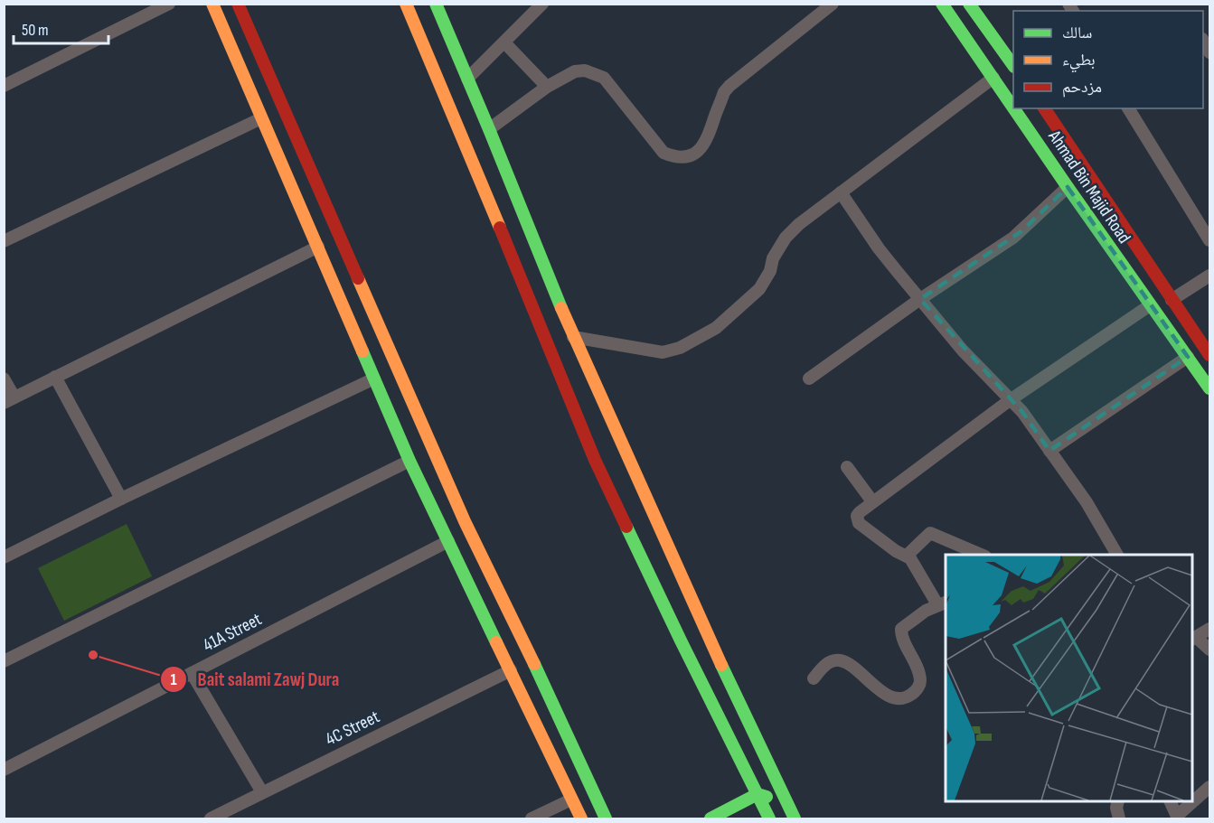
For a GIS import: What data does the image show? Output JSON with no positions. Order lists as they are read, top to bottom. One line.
{"streets":{"street":["Ahmad Bin Majid Road","41A Street","4C Street"]},"places":["Bait salami Zawj Dura"],"legend":["سالك","بطيء","مزدحم"],"scale_bar":"50 m"}
